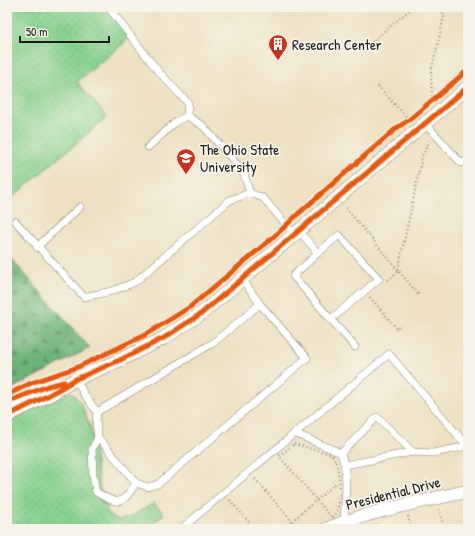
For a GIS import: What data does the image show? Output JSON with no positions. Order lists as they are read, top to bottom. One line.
{"streets":{"street":["Presidential Drive"]},"places":{"building":["Research Center"],"school or university":["The Ohio State University"]},"scale_bar":"50 m"}
